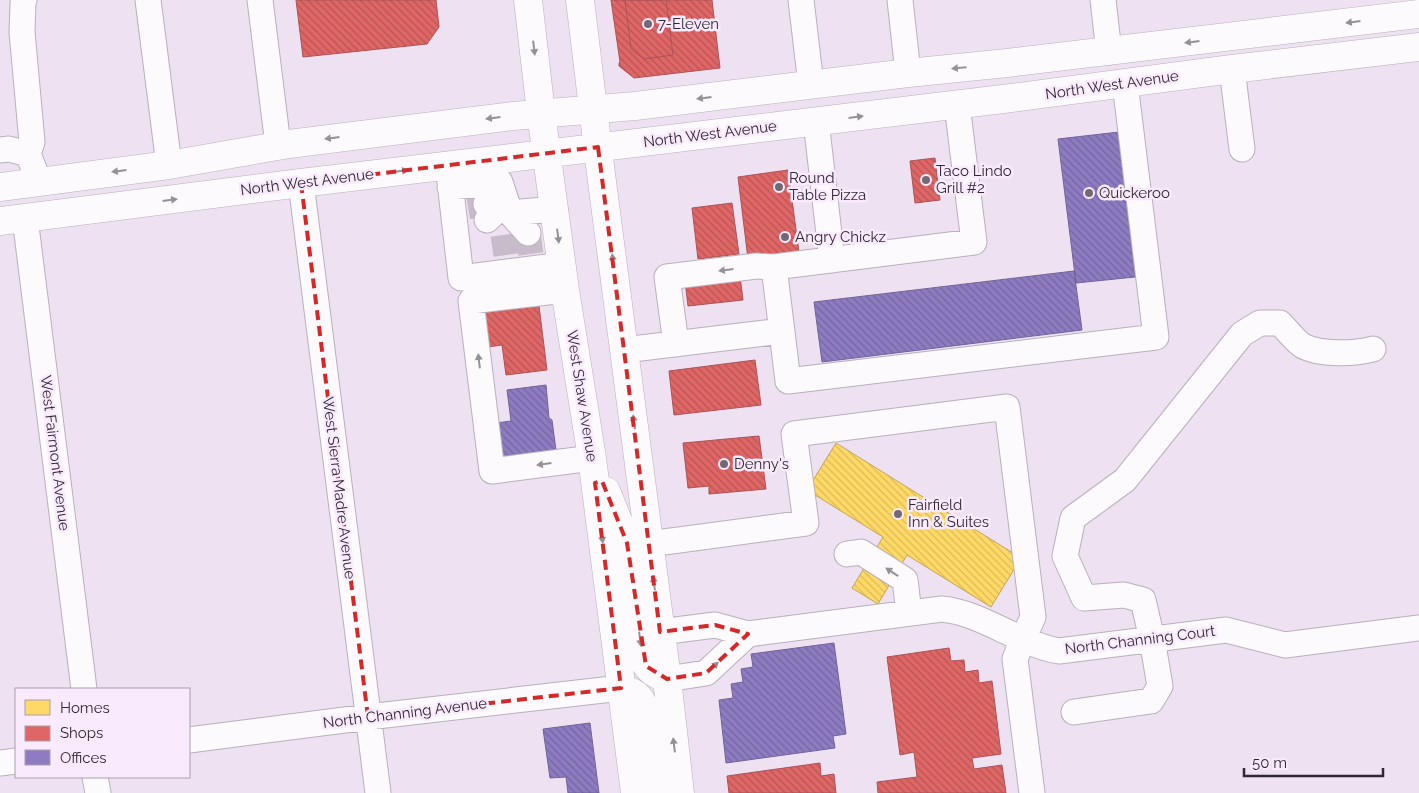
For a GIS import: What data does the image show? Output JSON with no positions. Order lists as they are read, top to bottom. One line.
{"streets":{"main road":["North West Avenue","West Shaw Avenue"],"street":["West Fairmont Avenue","West Sierra Madre Avenue","North Channing Court","North Channing Avenue"]},"crossings":[["North West Avenue","West Shaw Avenue"],["North West Avenue","West Fairmont Avenue"],["North West Avenue","West Sierra Madre Avenue"],["West Shaw Avenue","North Channing Avenue"],["West Sierra Madre Avenue","North Channing Avenue"]],"places":["7-Eleven","Taco Lindo Grill #2","Round Table Pizza","Quickeroo","Angry Chickz","Denny's","Fairfield Inn & Suites"],"legend":["Homes","Shops","Offices"],"scale_bar":"50 m"}
